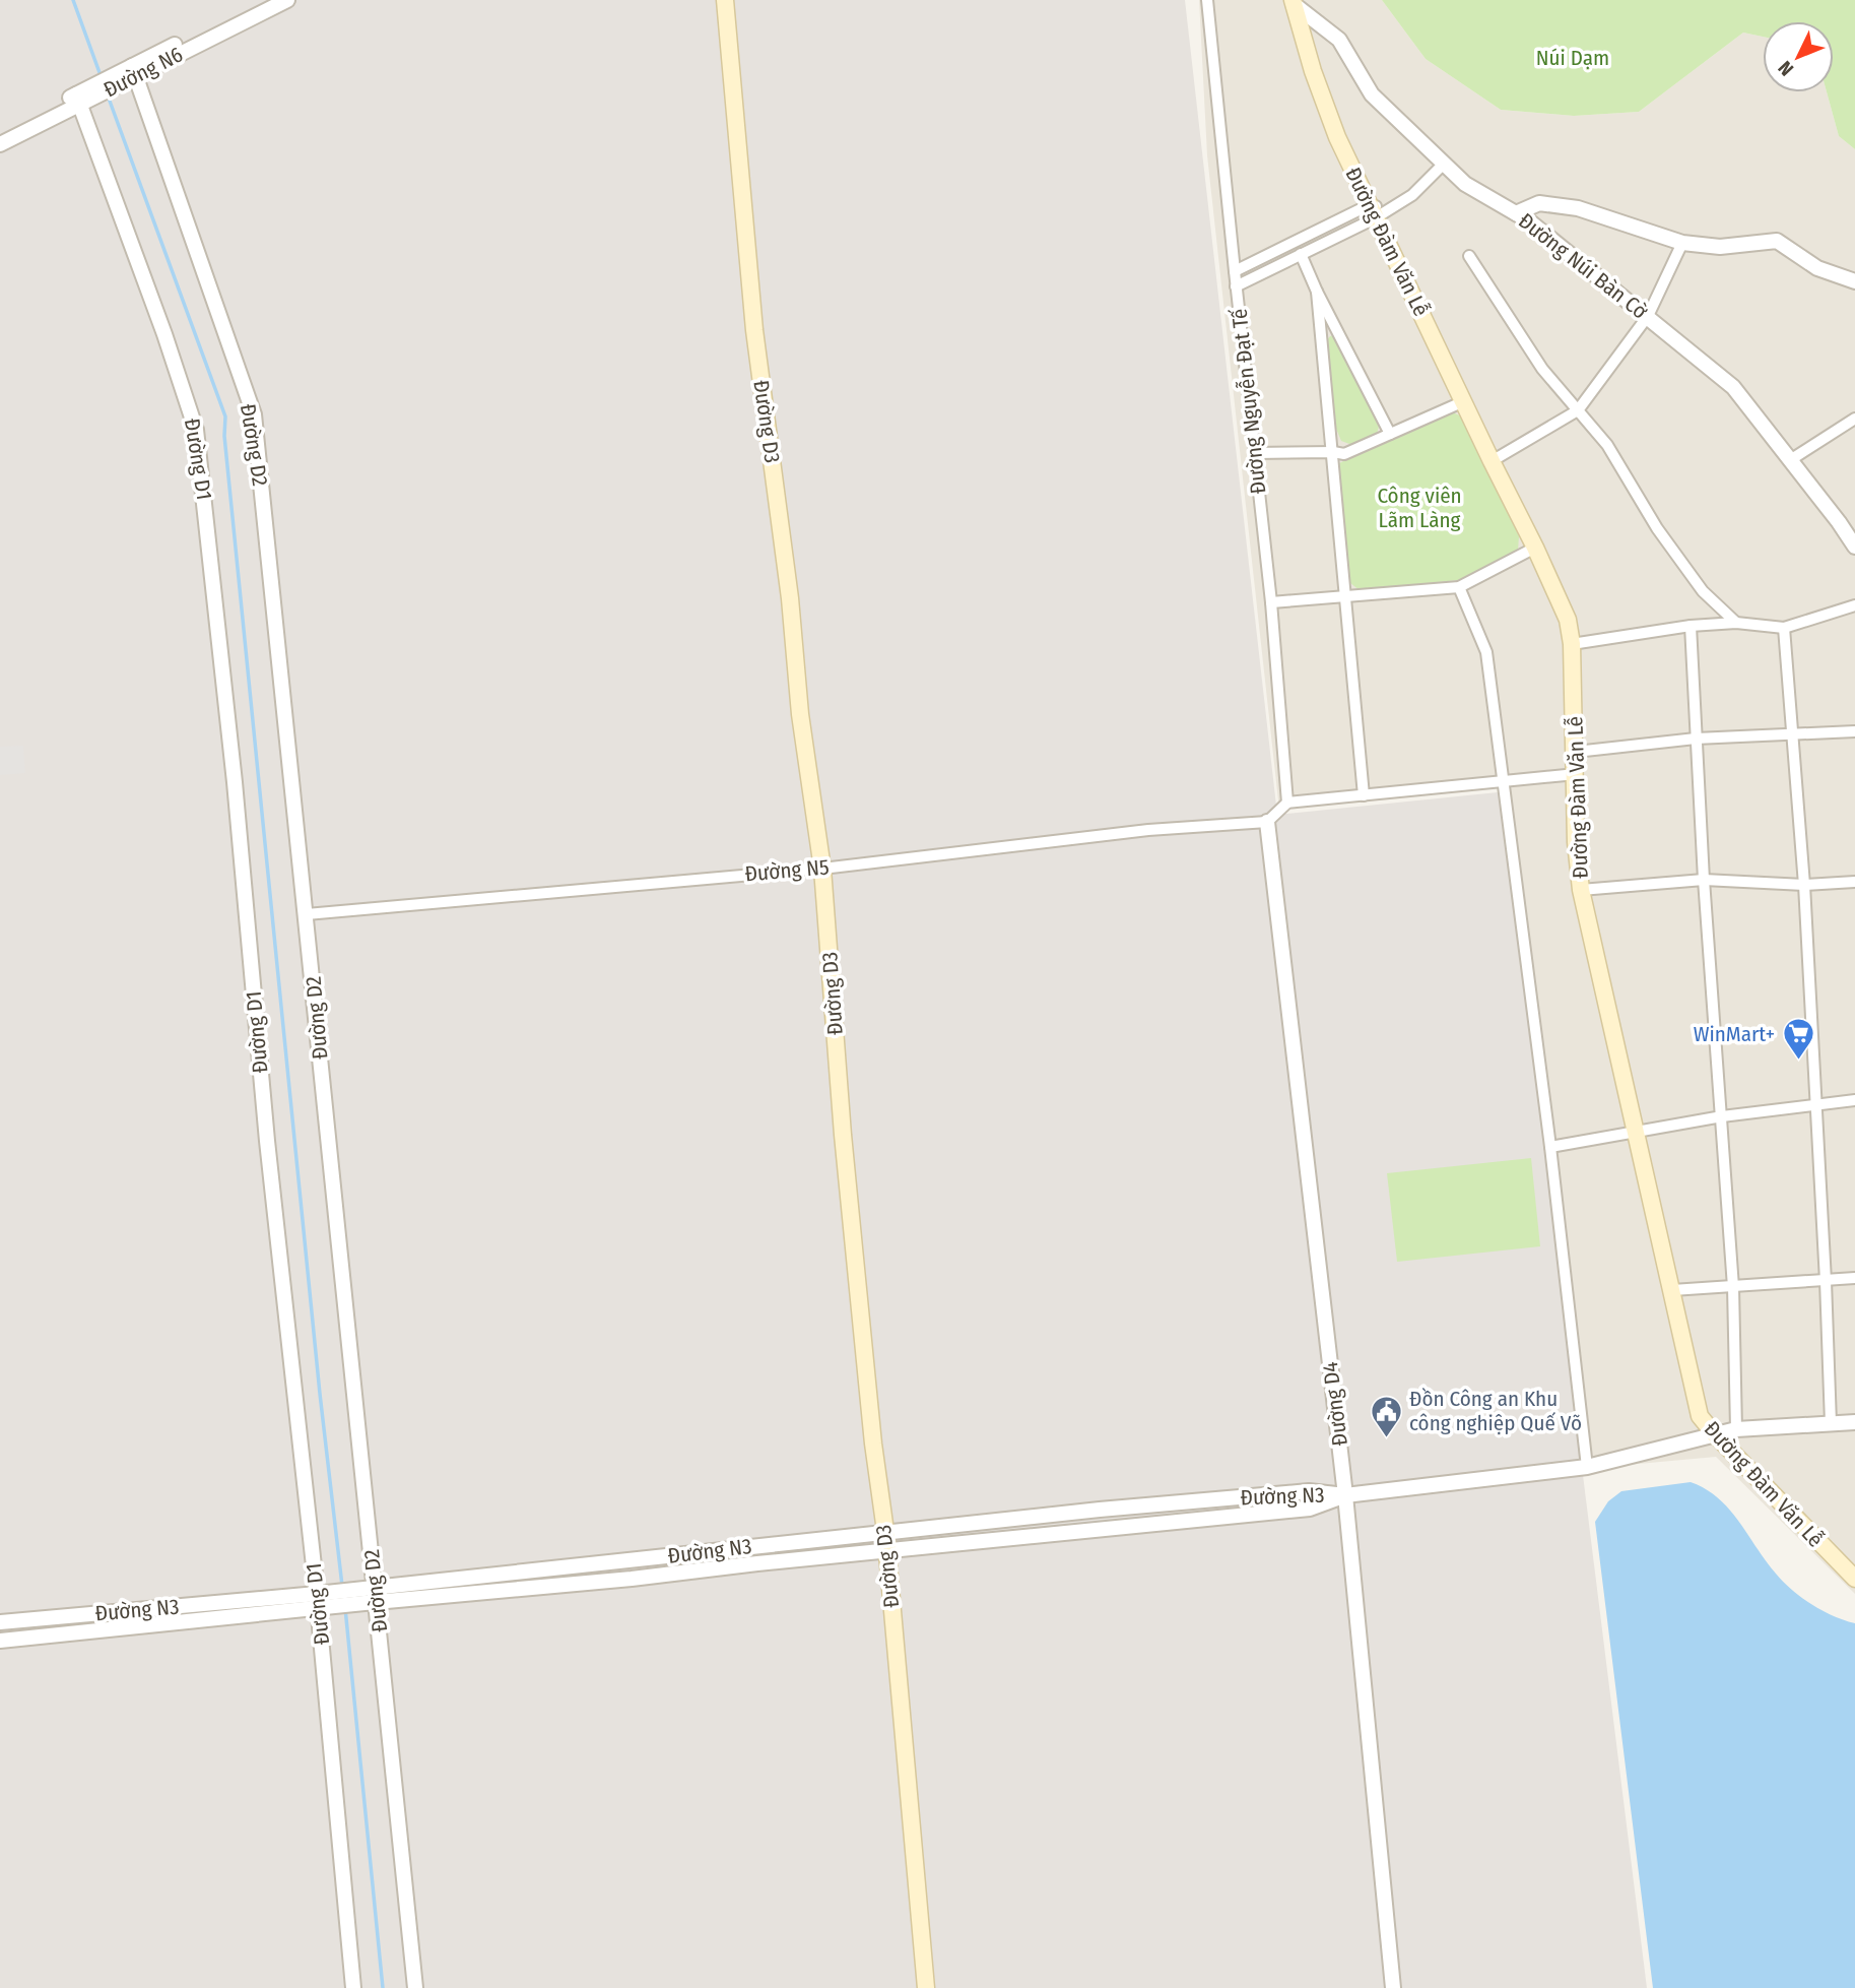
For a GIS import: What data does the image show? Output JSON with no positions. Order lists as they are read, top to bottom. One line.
{"streets":{"main road":["Đường Đàm Văn Lễ","Đường D3"],"street":["Đường N6","Đường Núi Bàn Cờ","Đường Nguyễn Đạt Tế","Đường D2","Đường D1","Đường N5","Đường D4","Đường N3"]},"crossings":[["Đường N6","Đường D2"],["Đường N6","Đường D1"],["Đường Đàm Văn Lễ","Đường Núi Bàn Cờ"],["Đường D3","Đường N5"],["Đường D3","Đường N3"],["Đường D2","Đường N5"],["Đường D2","Đường N3"],["Đường D1","Đường N3"],["Đường N5","Đường D4"],["Đường D4","Đường N3"]],"parks":["Núi Dạm","Công viên Lãm Làng"],"places":{"supermarket":["WinMart+"],"public building":["Đồn Công an Khu công nghiệp Quế Võ"]},"north":"bottom left"}
